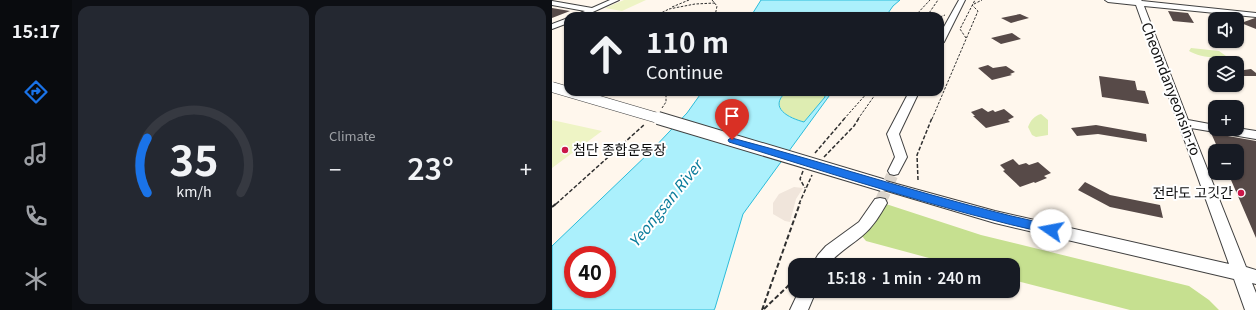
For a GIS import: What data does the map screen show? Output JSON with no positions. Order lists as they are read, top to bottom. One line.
{"streets":{"street":["Cheomdanyeonsin-ro"]},"water":["Yeongsan River"],"places":["첨단 종합운동장","전라도 고깃간"],"page":{"tabs":"15:17","tile":"Climate","map_buttons":["+","−"],"turn":["110 m","Continue"],"heat":["−","23°","+"],"limit":"40","trip":"15:18 · 1 min · 240 m","gauge":["35","km/h"]}}
